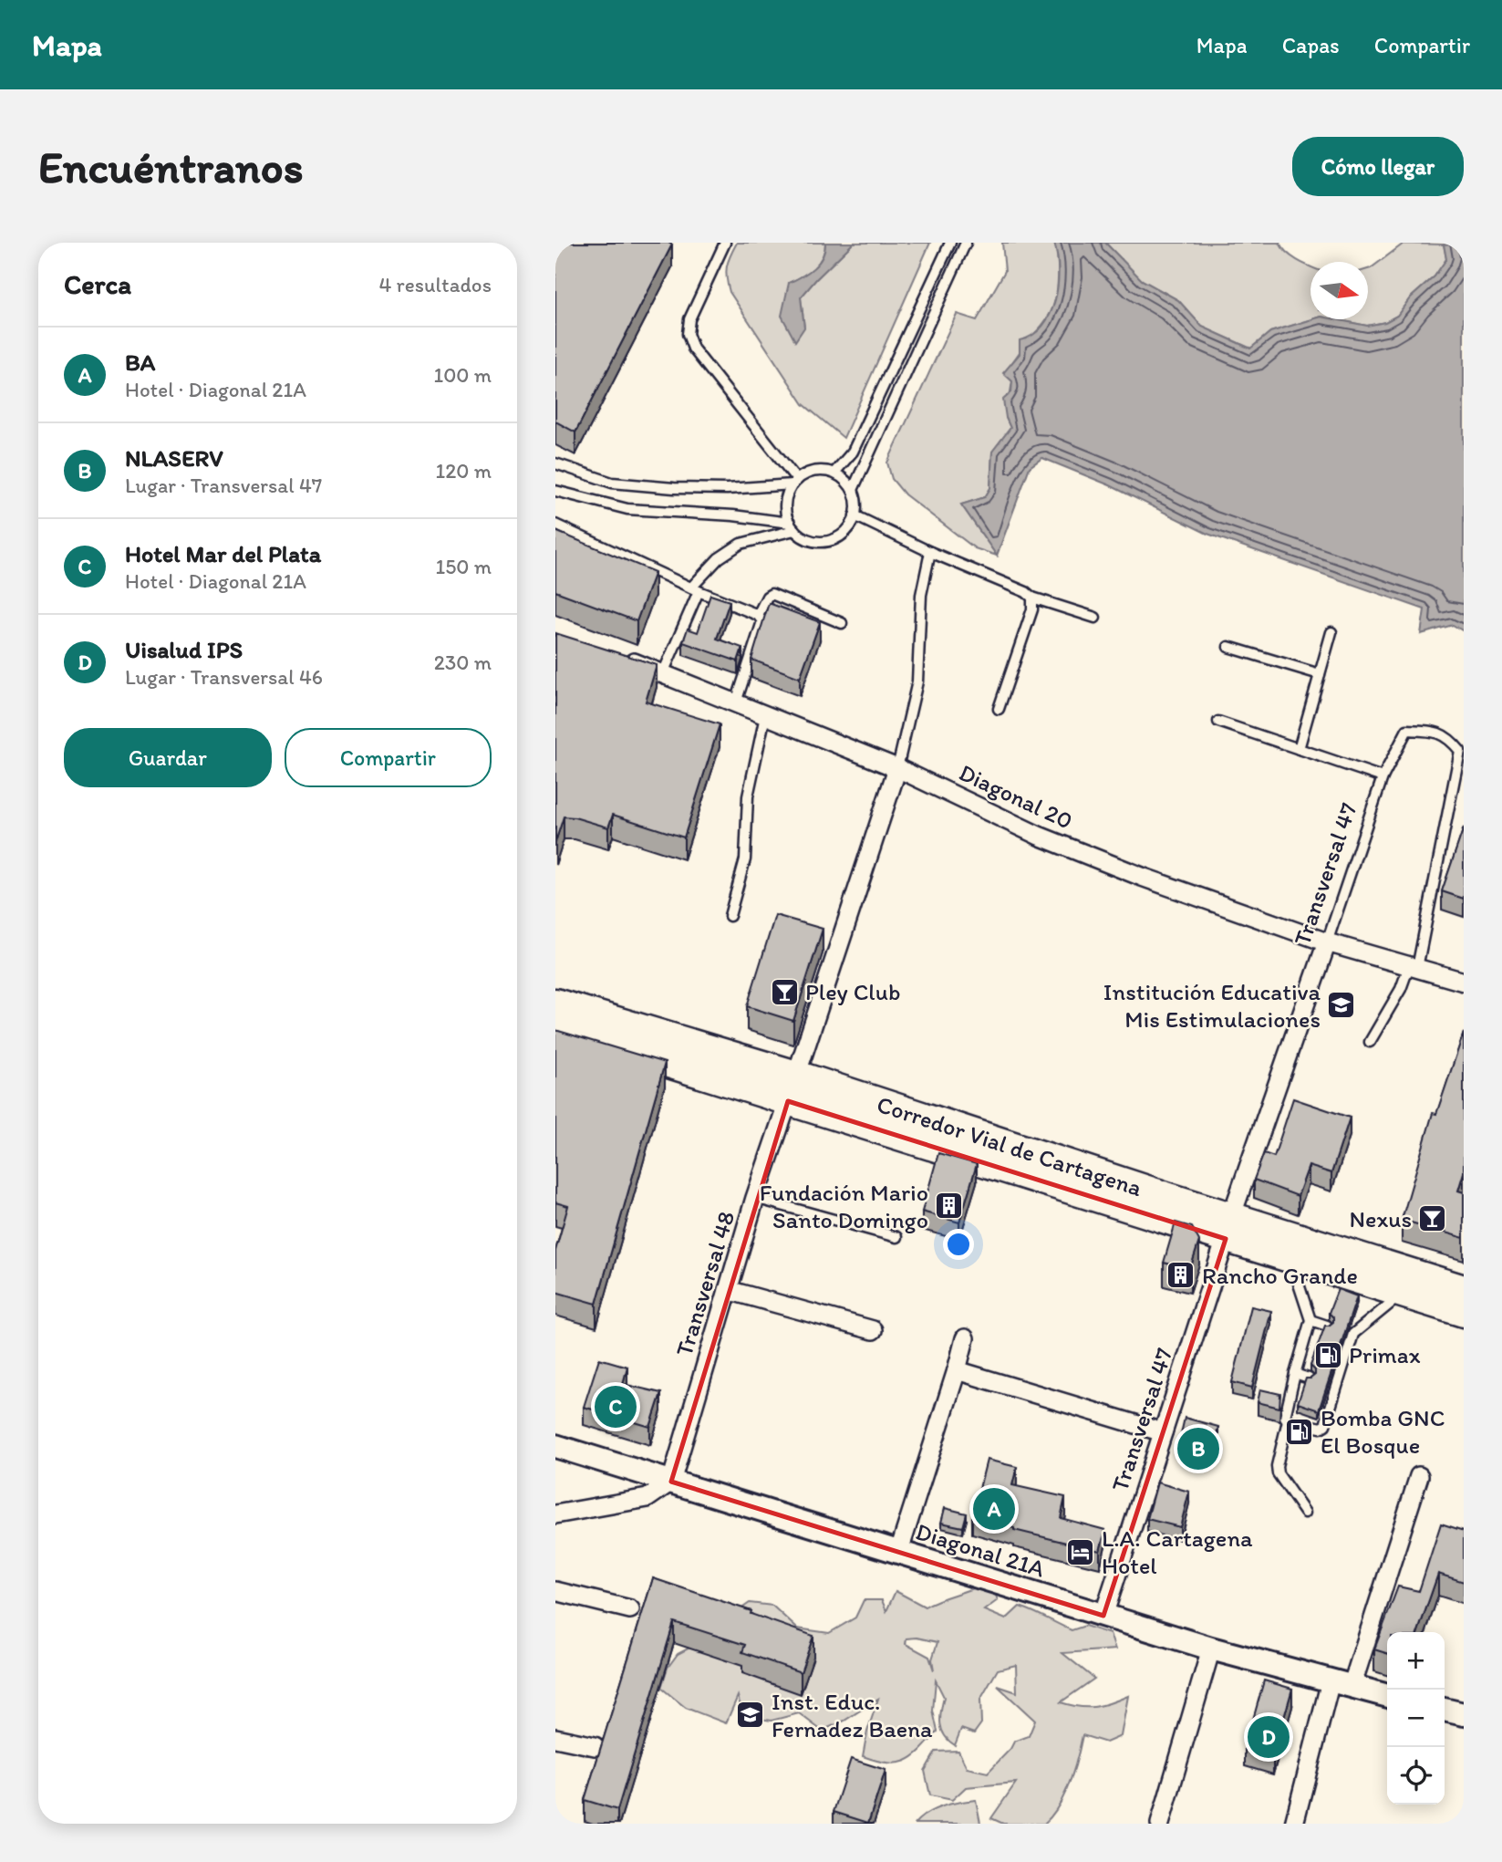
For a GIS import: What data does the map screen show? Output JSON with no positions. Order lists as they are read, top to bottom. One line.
{"streets":{"main road":["Corredor Vial de Cartagena"],"street":["Diagonal 20","Transversal 47","Transversal 48","Diagonal 21A"]},"crossings":[["Diagonal 20","Transversal 47"],["Diagonal 20","Transversal 48"],["Transversal 47","Corredor Vial de Cartagena"],["Transversal 47","Diagonal 21A"],["Corredor Vial de Cartagena","Transversal 48"],["Transversal 48","Diagonal 21A"]],"places":{"bar":["Pley Club","Nexus"],"school or university":["Institución Educativa Mis Estimulaciones","Inst. Educ. Fernadez Baena"],"building":["Fundación Mario Santo Domingo","Rancho Grande"],"fuel station":["Primax","Bomba GNC El Bosque"],"hotel":["L.A. Cartagena Hotel"]},"north":"right","page":{"header":"Mapa","nav":["Mapa","Capas","Compartir"],"buttons":["Cómo llegar",["Guardar","Compartir"]],"title":"Encuéntranos","heading":["Cerca","4 resultados"],"list":[{"mark":"A","name":"BA","note":"Hotel · Diagonal 21A","value":"100 m"},{"mark":"B","name":"NLASERV","note":"Lugar · Transversal 47","value":"120 m"},{"mark":"C","name":"Hotel Mar del Plata","note":"Hotel · Diagonal 21A","value":"150 m"},{"mark":"D","name":"Uisalud IPS","note":"Lugar · Transversal 46","value":"230 m"}],"pins":["C","B","A","D"],"map_buttons":["+","−"]}}
